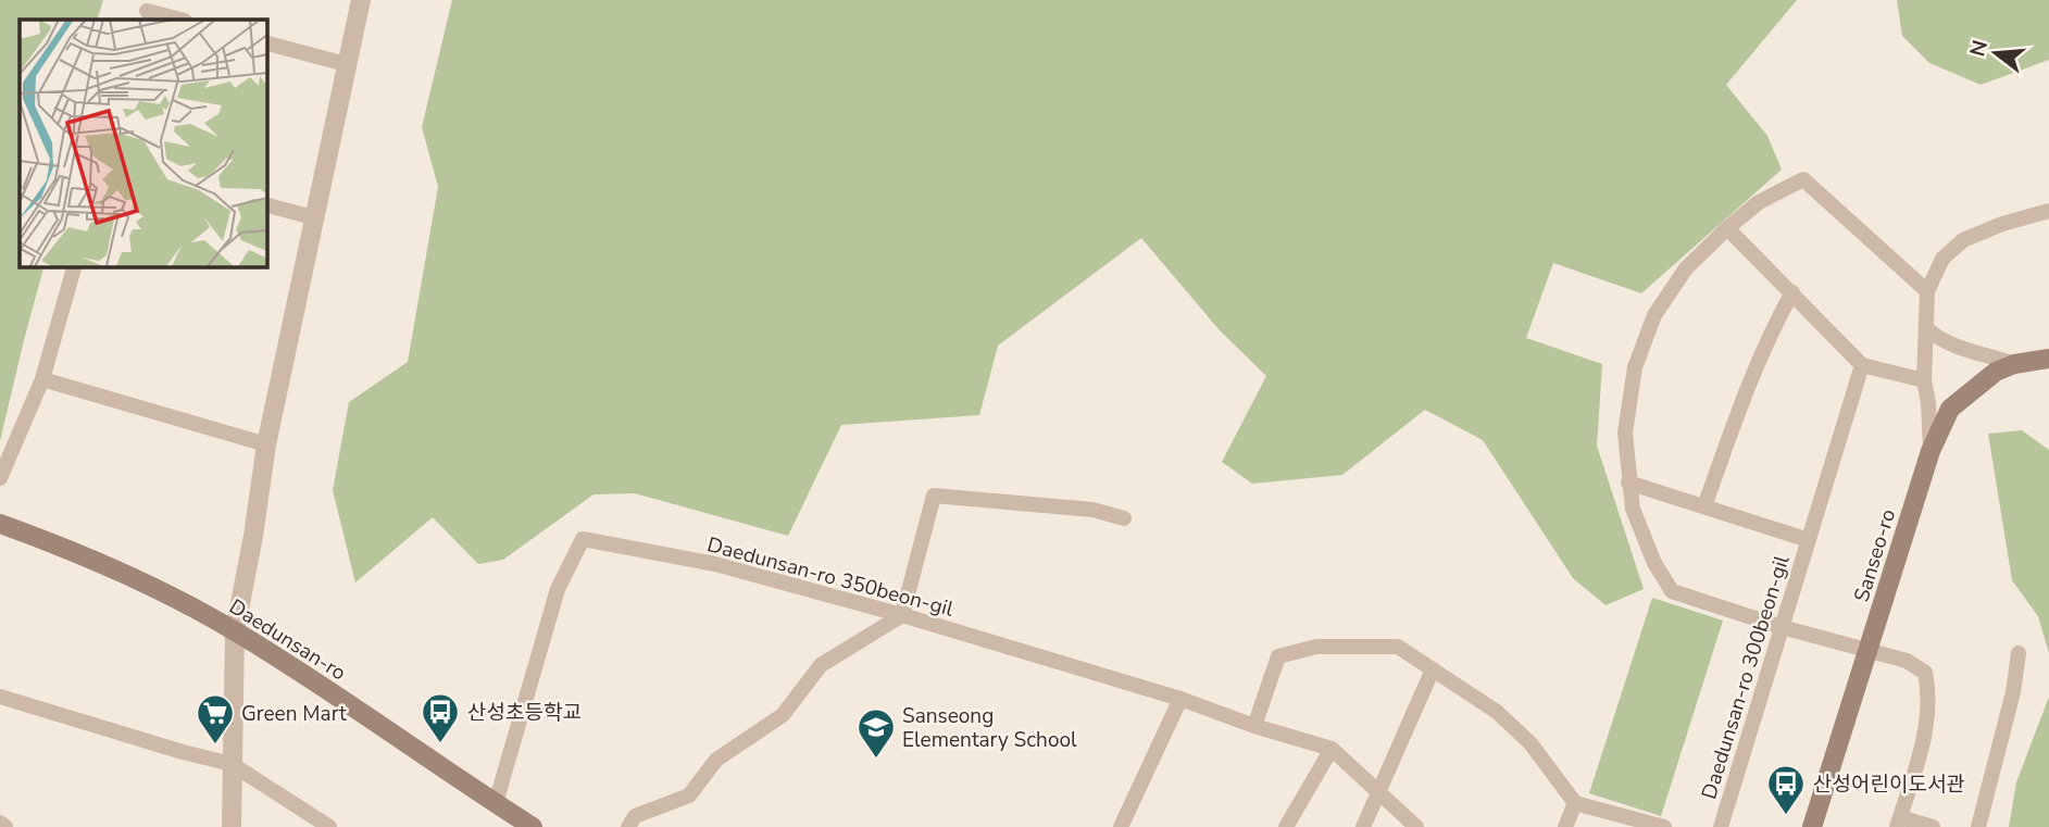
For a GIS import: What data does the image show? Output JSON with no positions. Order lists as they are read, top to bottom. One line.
{"streets":{"main road":["Sanseo-ro","Daedunsan-ro"],"street":["Daedunsan-ro 350beon-gil","Daedunsan-ro 300beon-gil"]},"crossings":[["Daedunsan-ro 350beon-gil","Daedunsan-ro"]],"places":{"bus stop":["산성초등학교","산성어린이도서관"],"supermarket":["Green Mart"],"school or university":["Sanseong Elementary School"]},"north":"left"}
